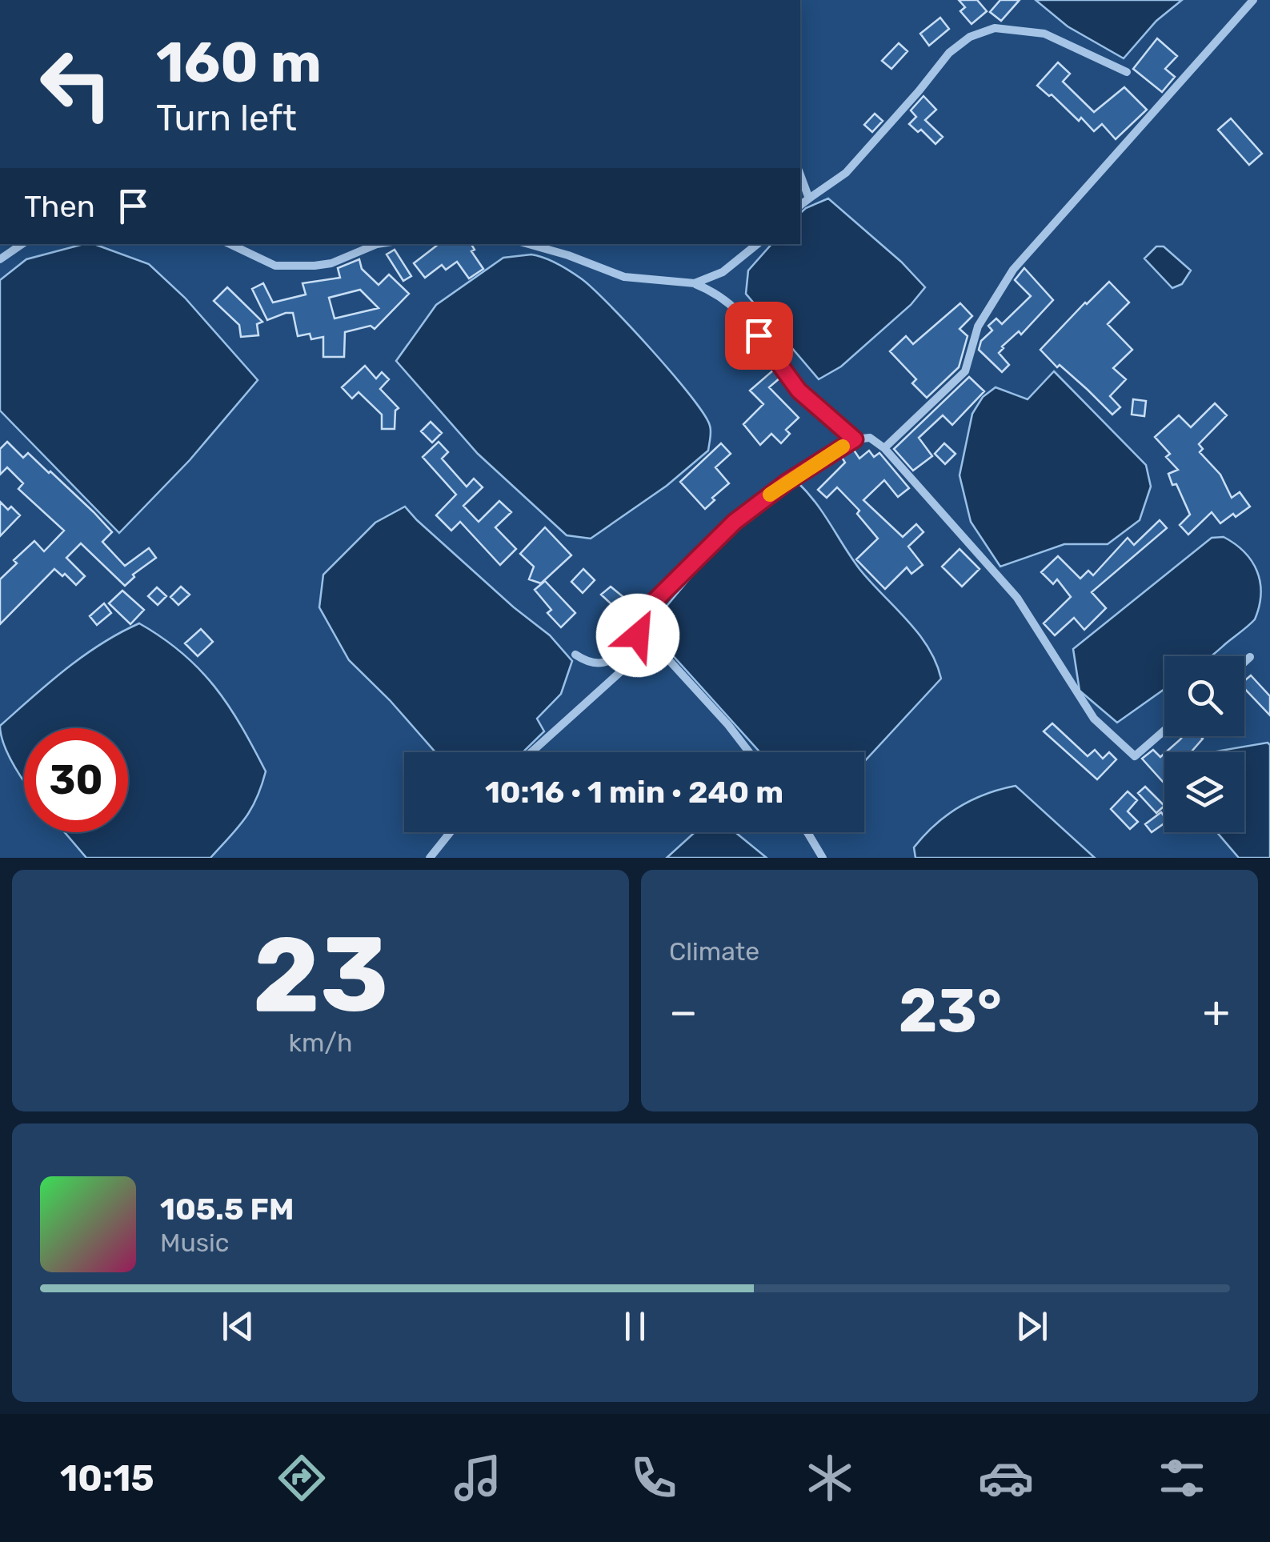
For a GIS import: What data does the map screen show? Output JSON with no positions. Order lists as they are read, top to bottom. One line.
{"page":{"turn":["160 m","Turn left"],"then":"Then","limit":"30","trip":"10:16 · 1 min · 240 m","tile":[["23","km/h"],"Climate"],"heat":["−","23°","+"],"song":["105.5 FM","Music"],"tabs":"10:15"}}
